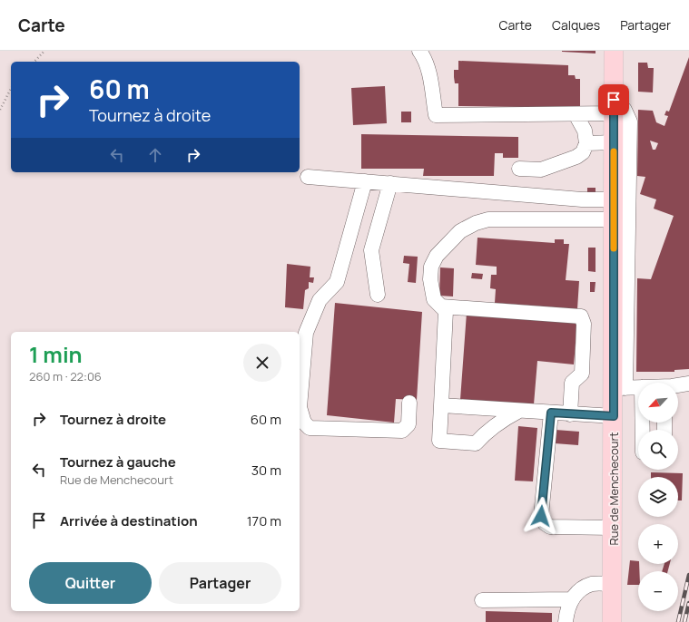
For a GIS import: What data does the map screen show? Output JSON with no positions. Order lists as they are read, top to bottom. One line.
{"streets":{"main road":["Rue de Menchecourt"]},"north":"bottom left","page":{"header":"Carte","nav":["Carte","Calques","Partager"],"turn":["60 m","Tournez à droite"],"heading":["1 min","260 m · 22:06"],"map_buttons":["+","−"],"list":[{"name":"Tournez à droite","value":"60 m"},{"name":"Tournez à gauche","note":"Rue de Menchecourt","value":"30 m"},{"name":"Arrivée à destination","value":"170 m"}],"buttons":["Quitter","Partager"]}}
